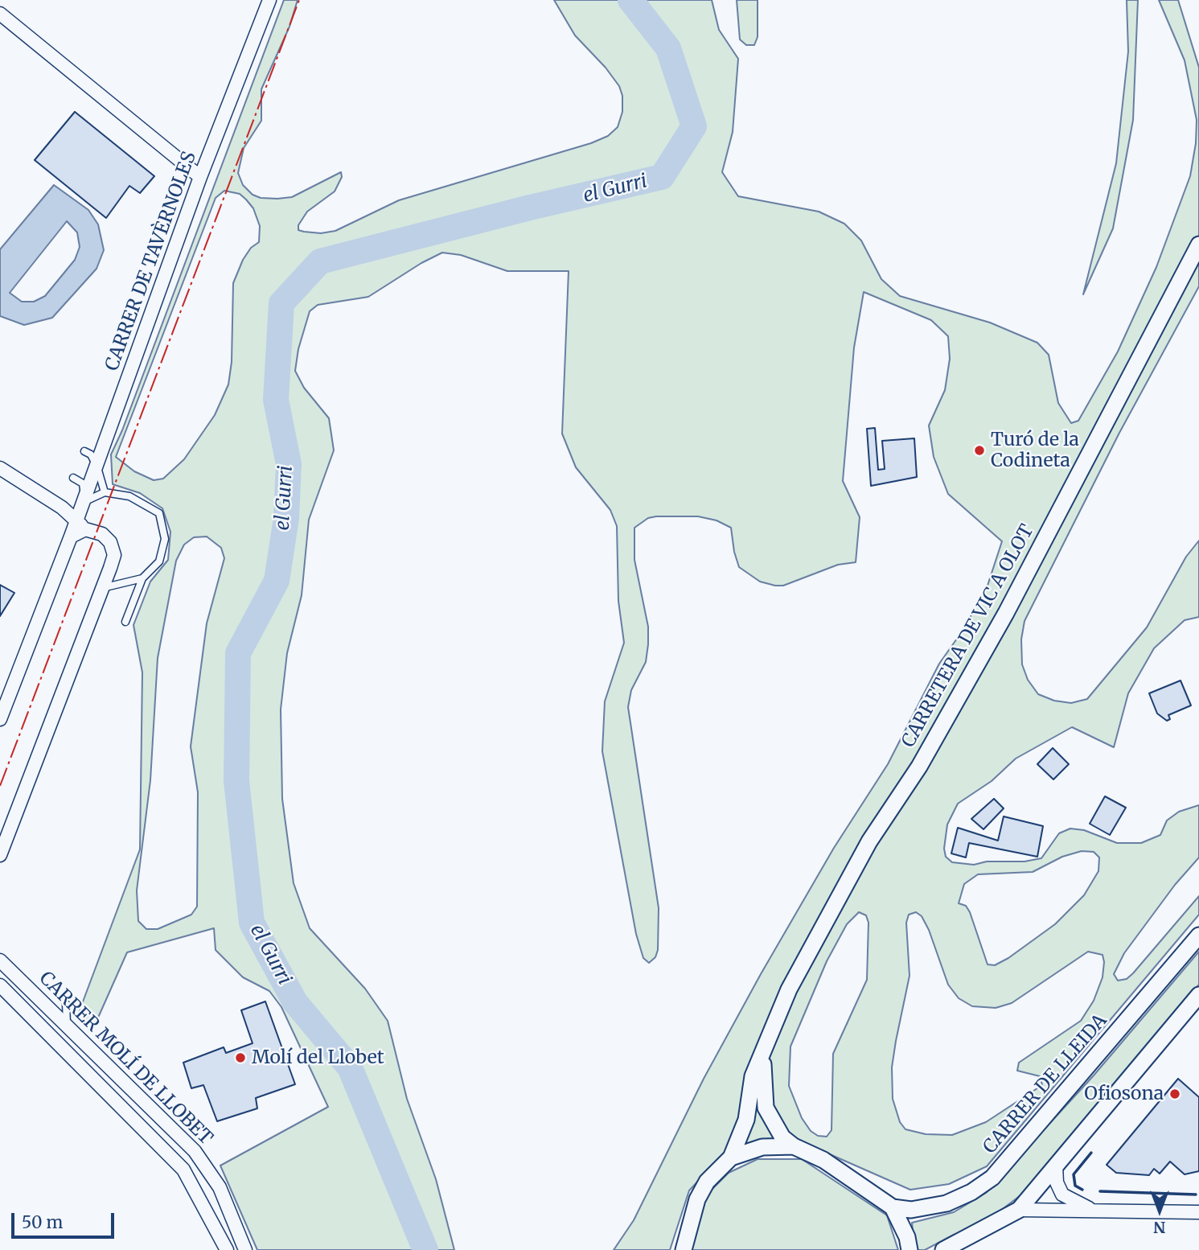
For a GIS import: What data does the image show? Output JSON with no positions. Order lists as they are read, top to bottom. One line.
{"streets":{"street":["CARRER DE TAVÈRNOLES","CARRETERA DE VIC A OLOT","CARRER MOLÍ DE LLOBET","CARRER DE LLEIDA"]},"water":["el Gurri"],"places":["Turó de la Codineta","Molí del Llobet","Ofiosona"],"scale_bar":"50 m","north":"bottom"}
